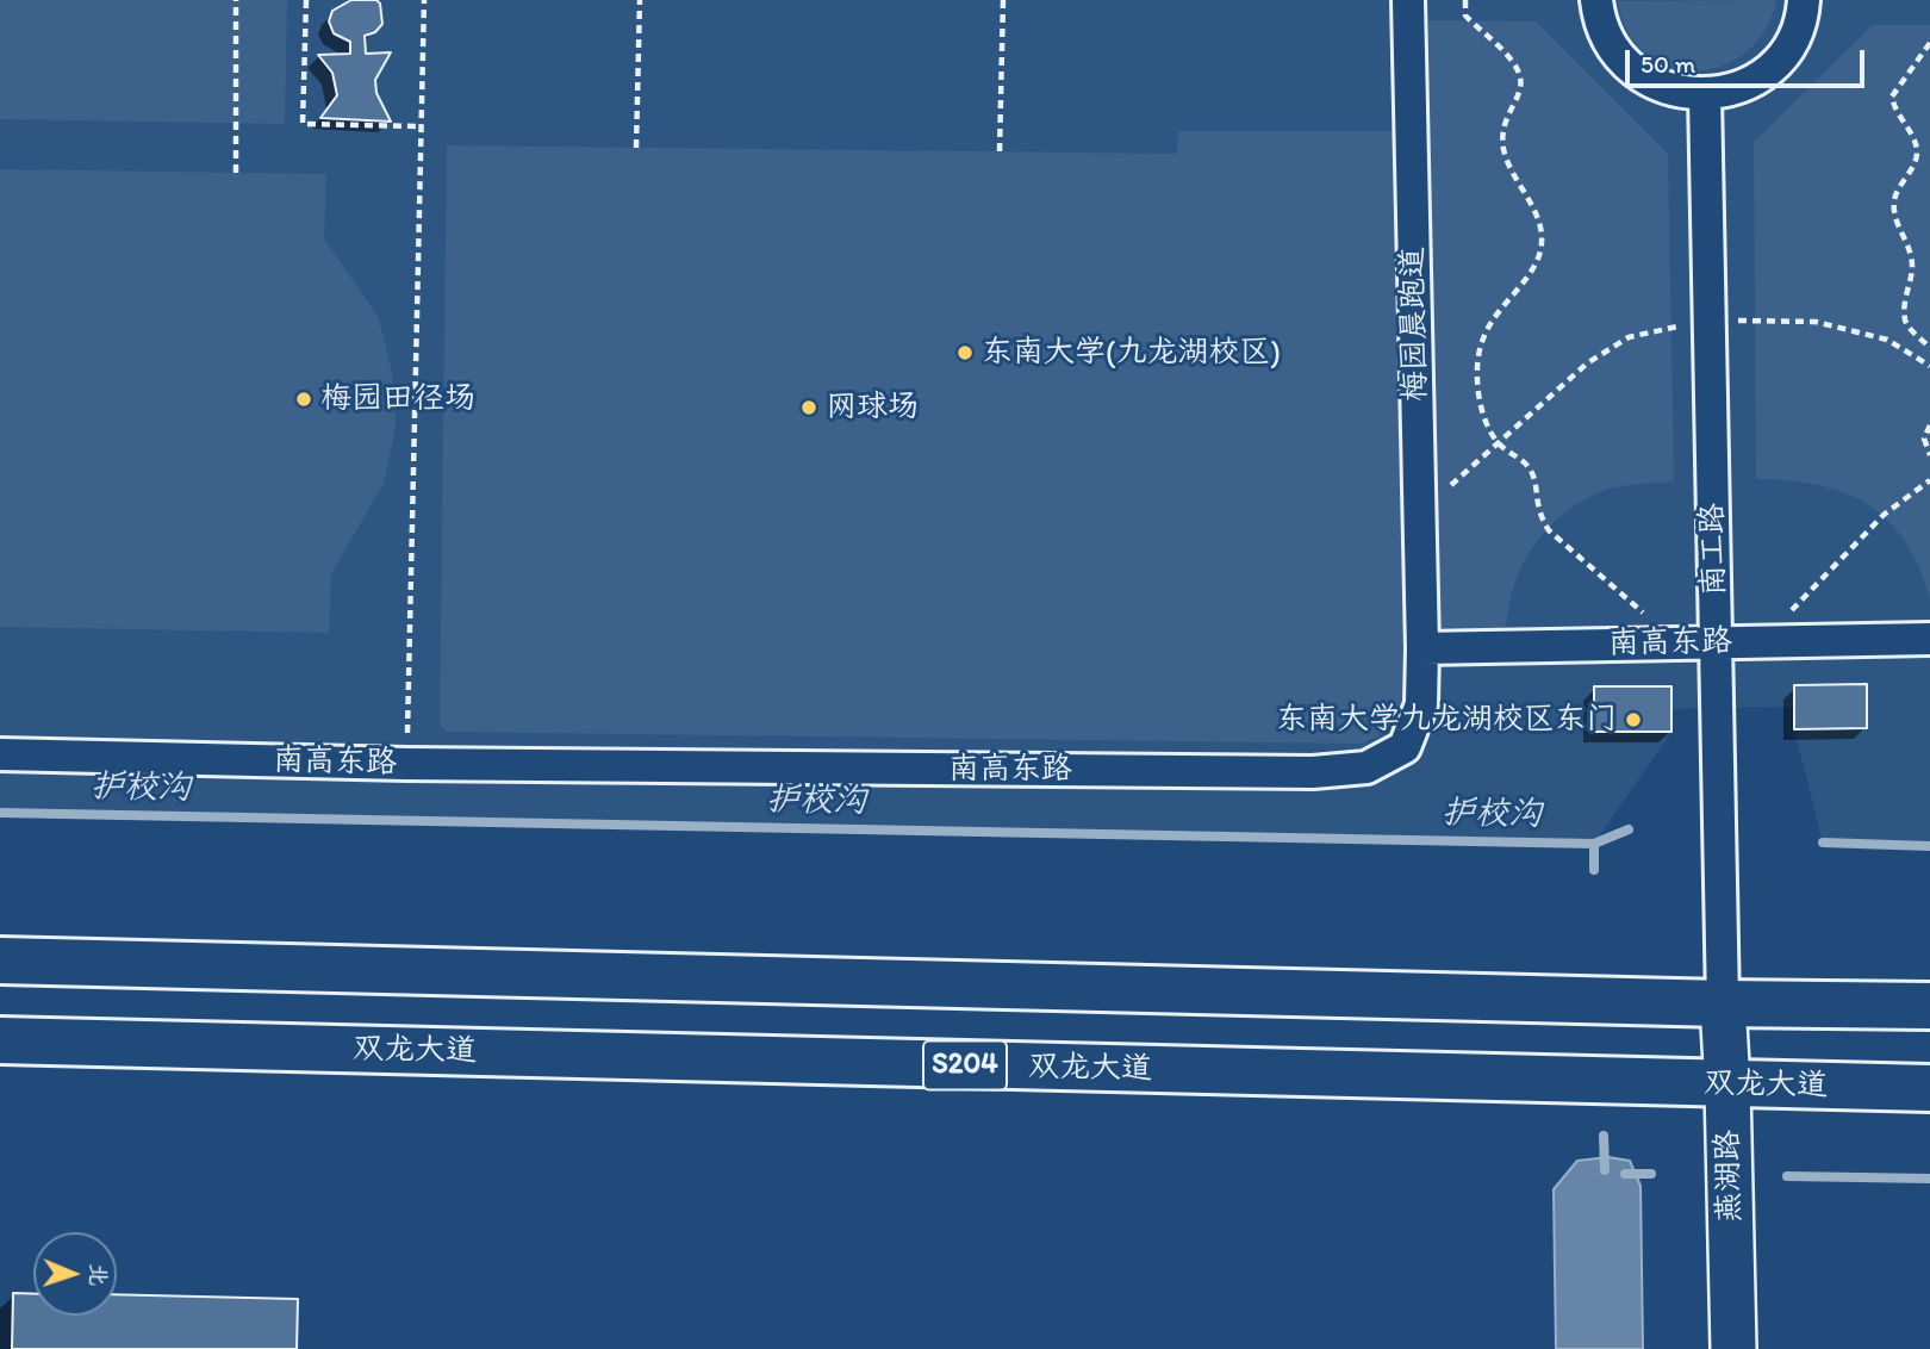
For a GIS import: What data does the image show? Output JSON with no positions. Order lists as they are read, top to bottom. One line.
{"streets":{"main road":["双龙大道","S204"],"street":["梅园晨跑道","南工路","南高东路","燕湖路"]},"crossings":[["梅园晨跑道","南高东路"],["南工路","南高东路"],["南工路","燕湖路"],["双龙大道","燕湖路"]],"water":["护校沟"],"places":["东南大学(九龙湖校区)","梅园田径场","网球场","东南大学九龙湖校区东门"],"scale_bar":"50 m","north":"right"}
